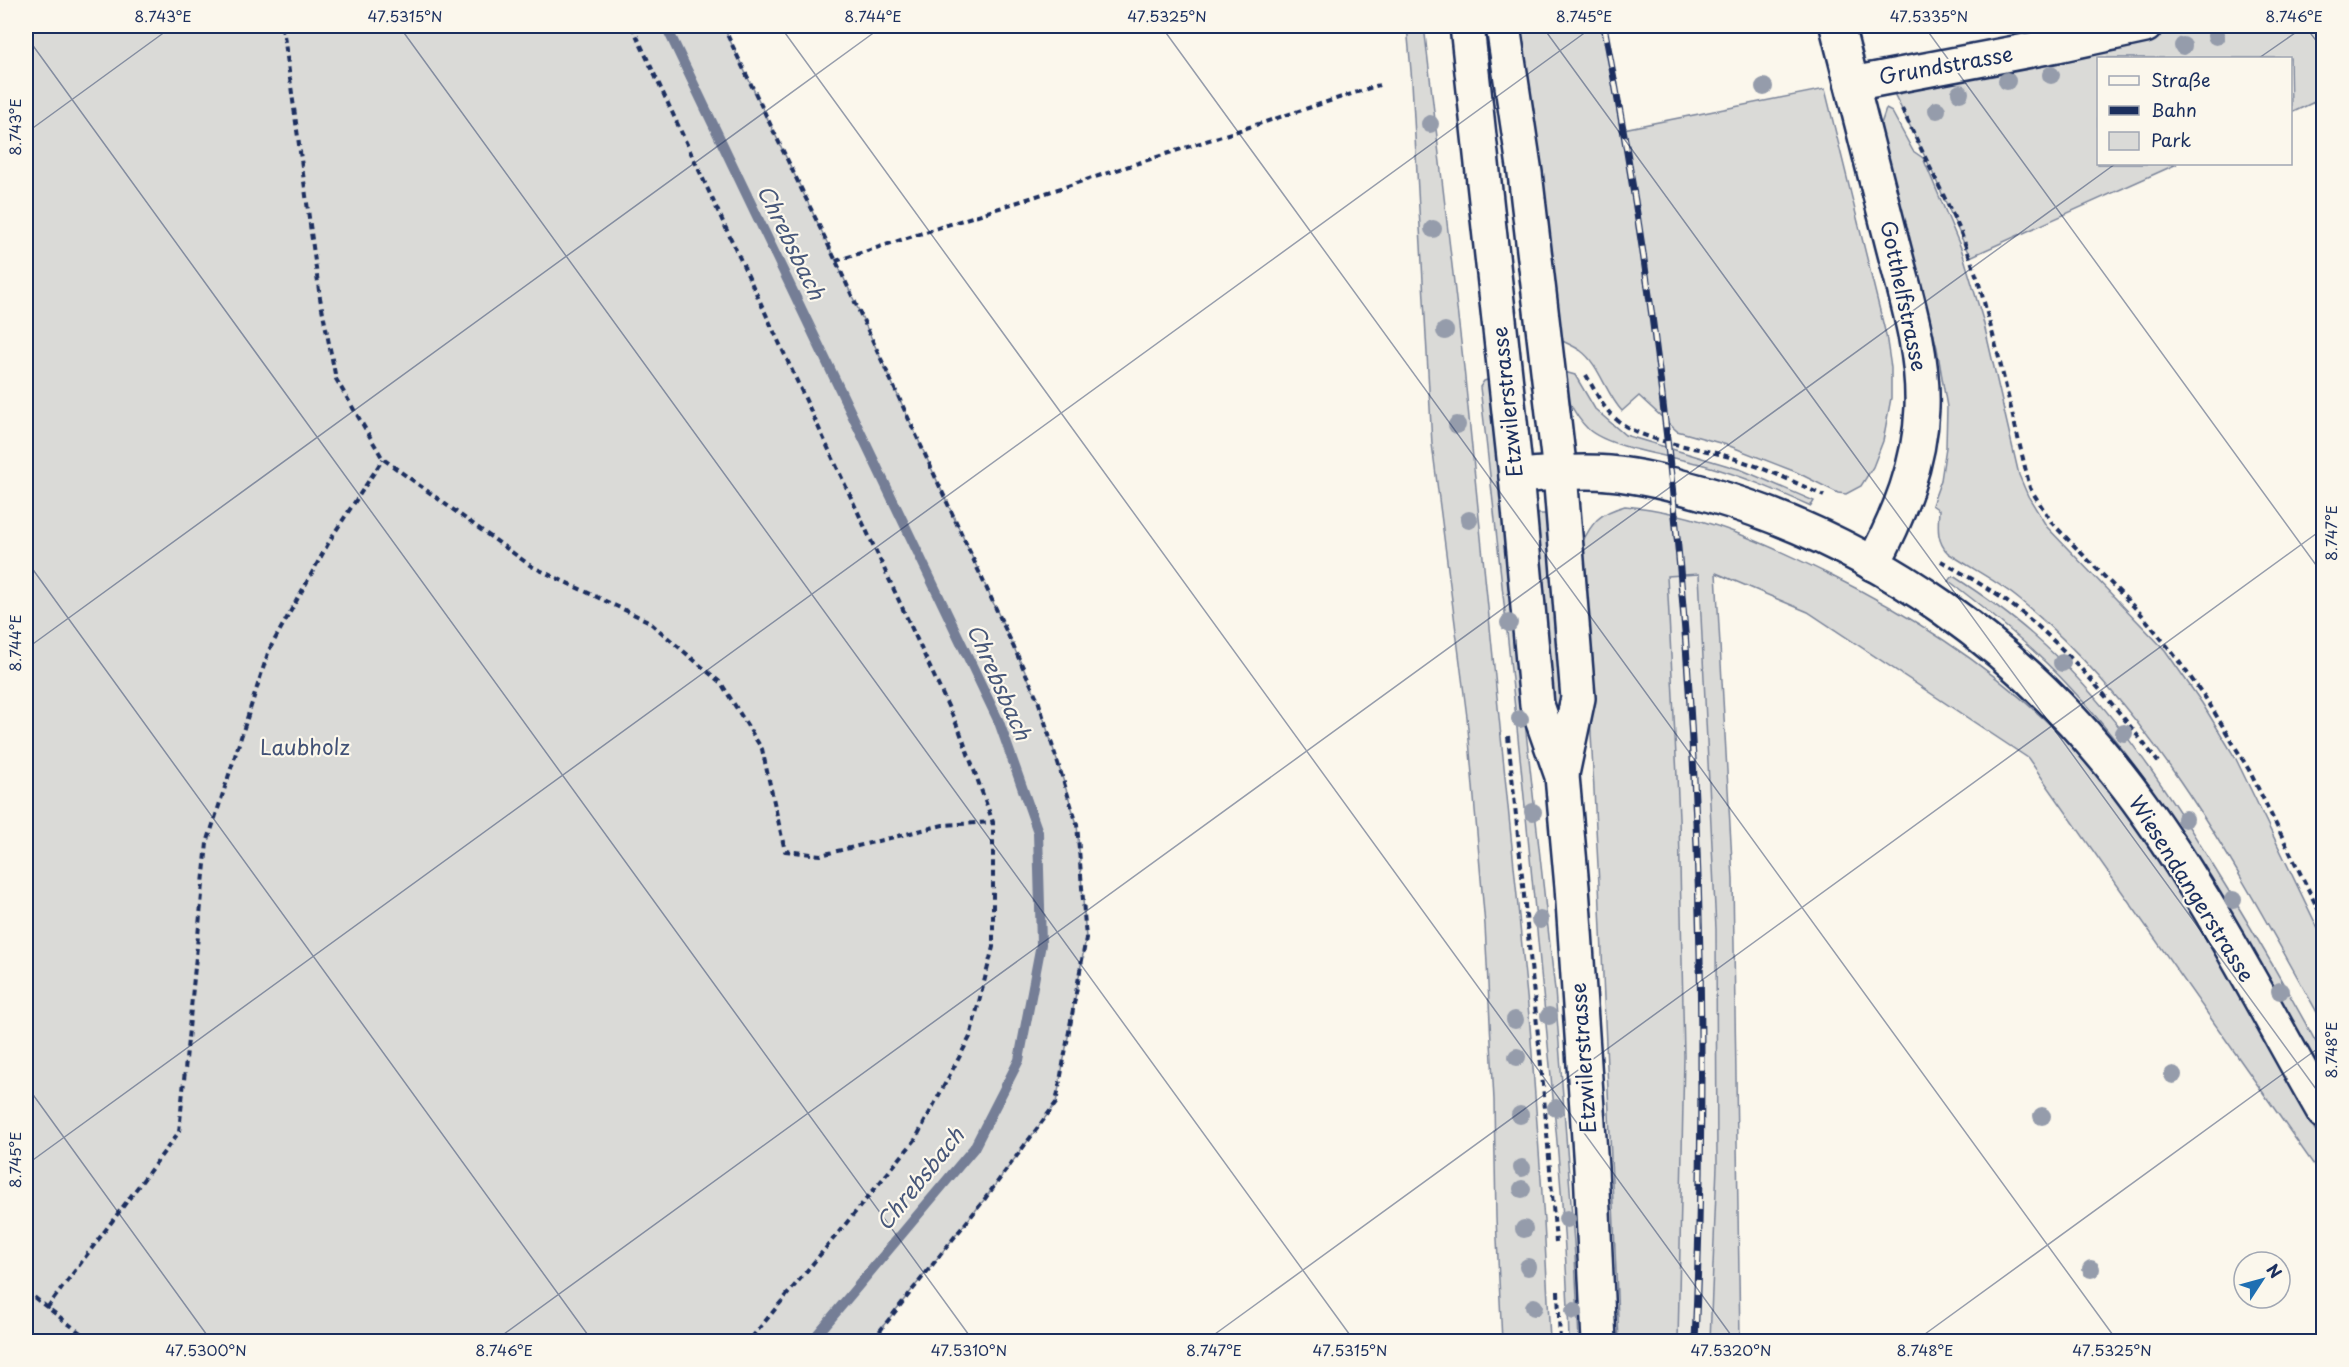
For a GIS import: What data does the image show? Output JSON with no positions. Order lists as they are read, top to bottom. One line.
{"streets":{"main road":["Grundstrasse","Gotthelfstrasse","Etzwilerstrasse","Wiesendangerstrasse"]},"crossings":[["Grundstrasse","Gotthelfstrasse"],["Gotthelfstrasse","Wiesendangerstrasse"],["Etzwilerstrasse","Wiesendangerstrasse"]],"water":["Chrebsbach"],"parks":["Laubholz"],"legend":["Straße","Bahn","Park"],"north":"top right","coordinates":["8.743°E","47.5315°N","8.744°E","47.5325°N","8.745°E","47.5335°N","8.746°E","8.747°E","8.748°E","47.5300°N","47.5310°N","47.5320°N"]}
